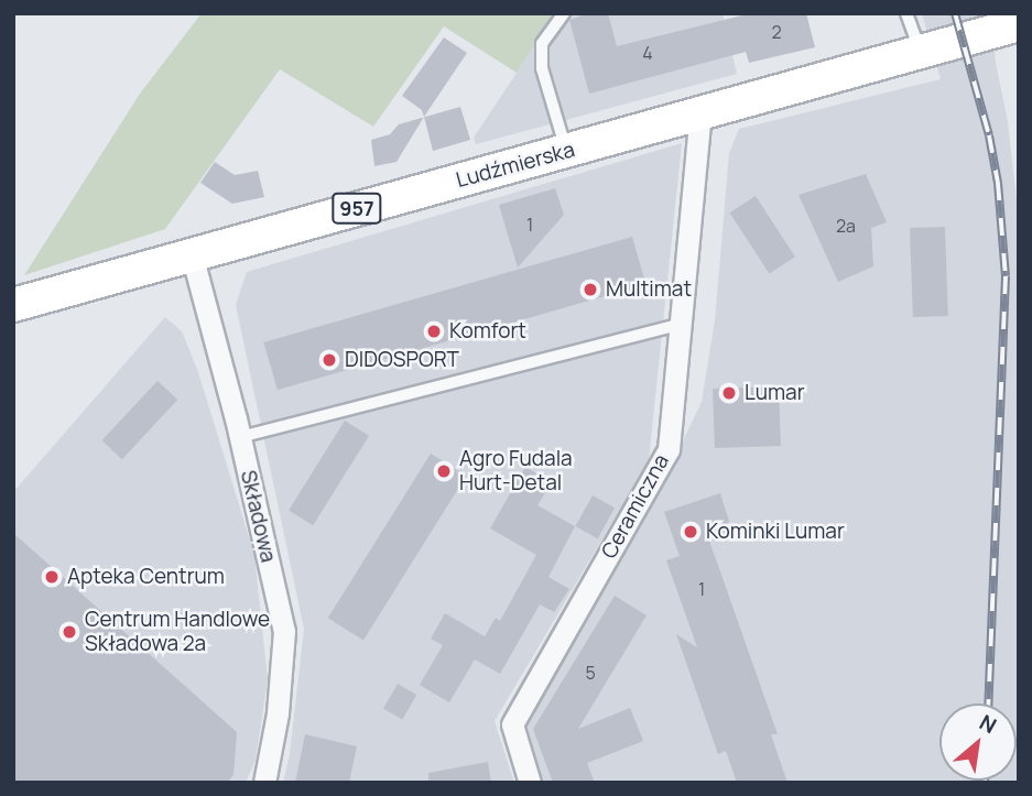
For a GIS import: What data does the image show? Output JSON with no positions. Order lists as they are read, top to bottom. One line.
{"streets":{"main road":["Ludźmierska","957"],"street":["Ceramiczna","Składowa"]},"crossings":[["Ludźmierska","Ceramiczna"],["Ludźmierska","Składowa"]],"places":["Multimat","Komfort","DIDOSPORT","Lumar","Agro Fudala Hurt-Detal","Kominki Lumar","Apteka Centrum","Centrum Handlowe Składowa 2a"],"house_numbers":["2","4","1","2a","1","5"],"north":"top right"}
